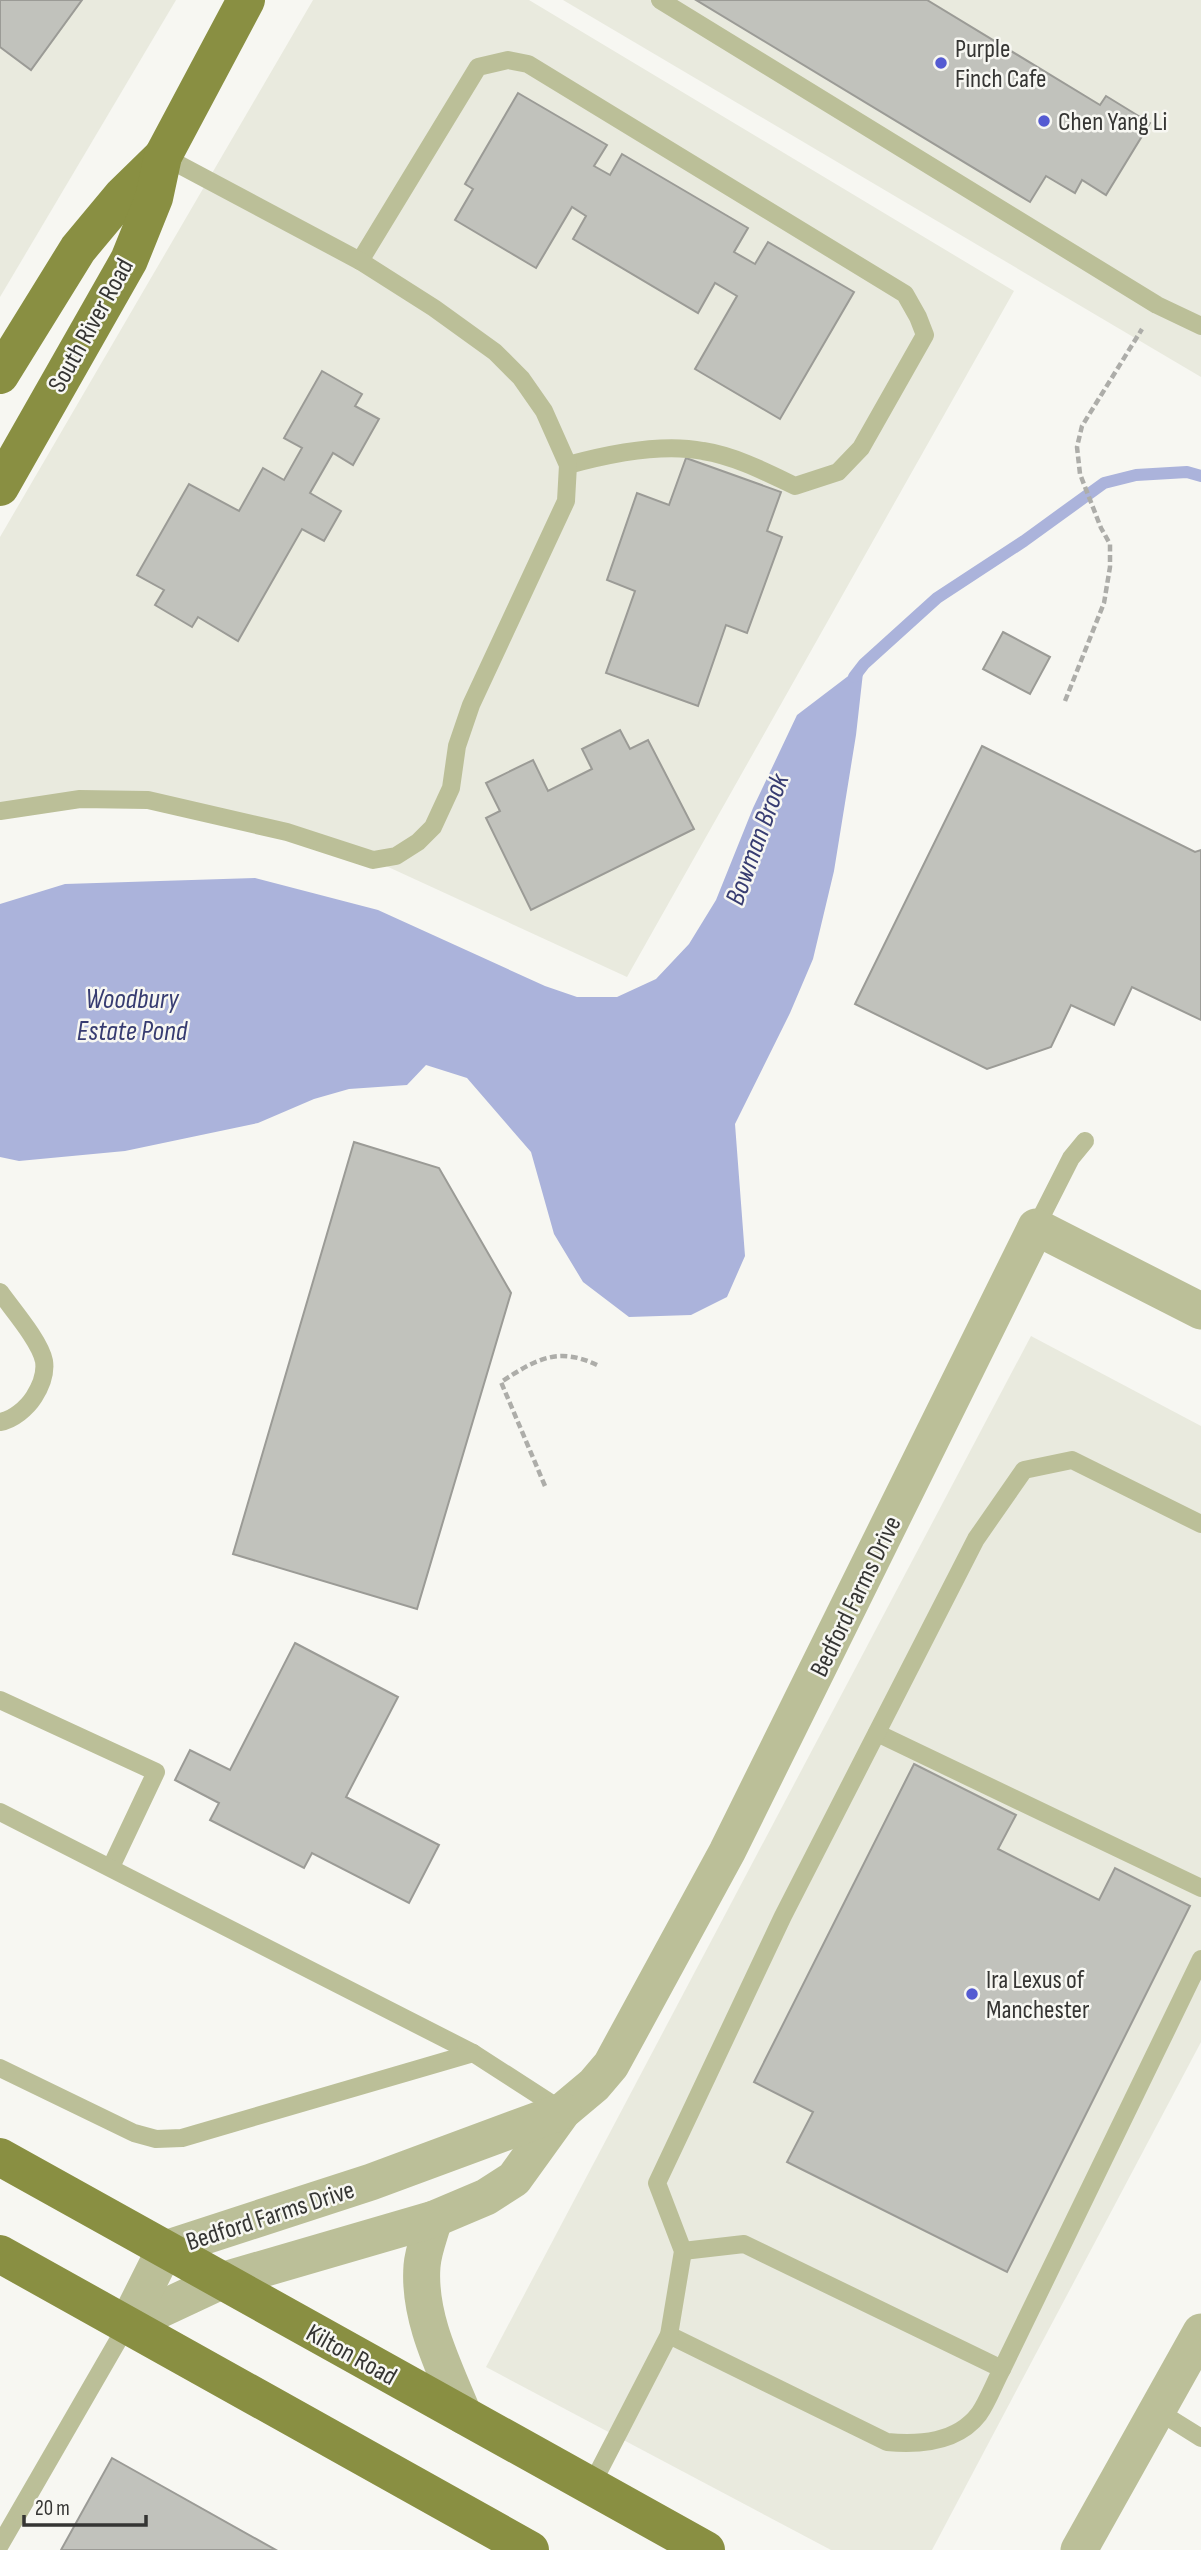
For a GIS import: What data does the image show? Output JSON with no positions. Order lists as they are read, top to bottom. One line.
{"streets":{"main road":["South River Road","Kilton Road"],"street":["Bedford Farms Drive"]},"crossings":[["Bedford Farms Drive","Kilton Road"]],"water":["Bowman Brook","Woodbury Estate Pond"],"places":["Purple Finch Cafe","Chen Yang Li","Ira Lexus of Manchester"],"scale_bar":"20 m"}
